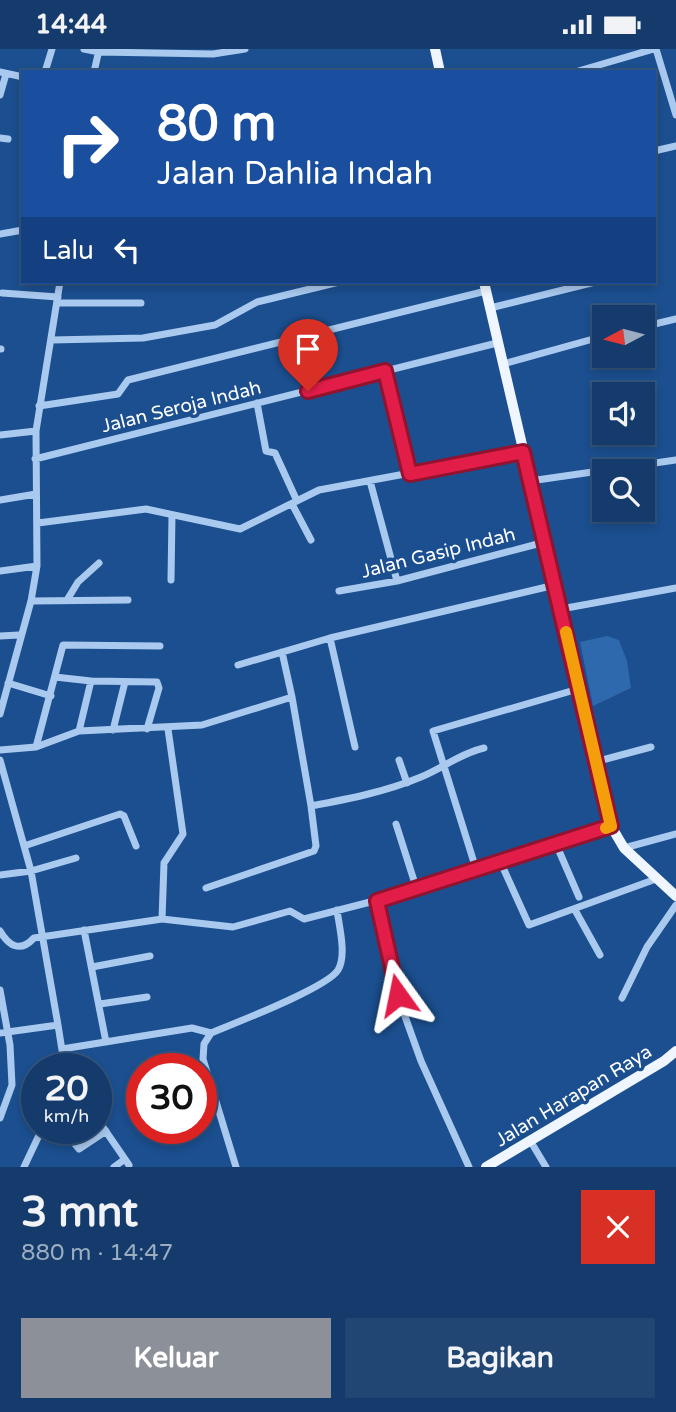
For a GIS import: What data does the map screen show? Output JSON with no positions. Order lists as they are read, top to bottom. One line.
{"streets":{"main road":["Jalan Harapan Raya"],"street":["Jalan Seroja Indah","Jalan Gasip Indah"]},"north":"left","page":{"status":"14:44","turn":["80 m","Jalan Dahlia Indah"],"then":"Lalu","speed":"20 km/h","limit":"30","heading":["3 mnt","880 m · 14:47"],"buttons":["Keluar","Bagikan"]}}
